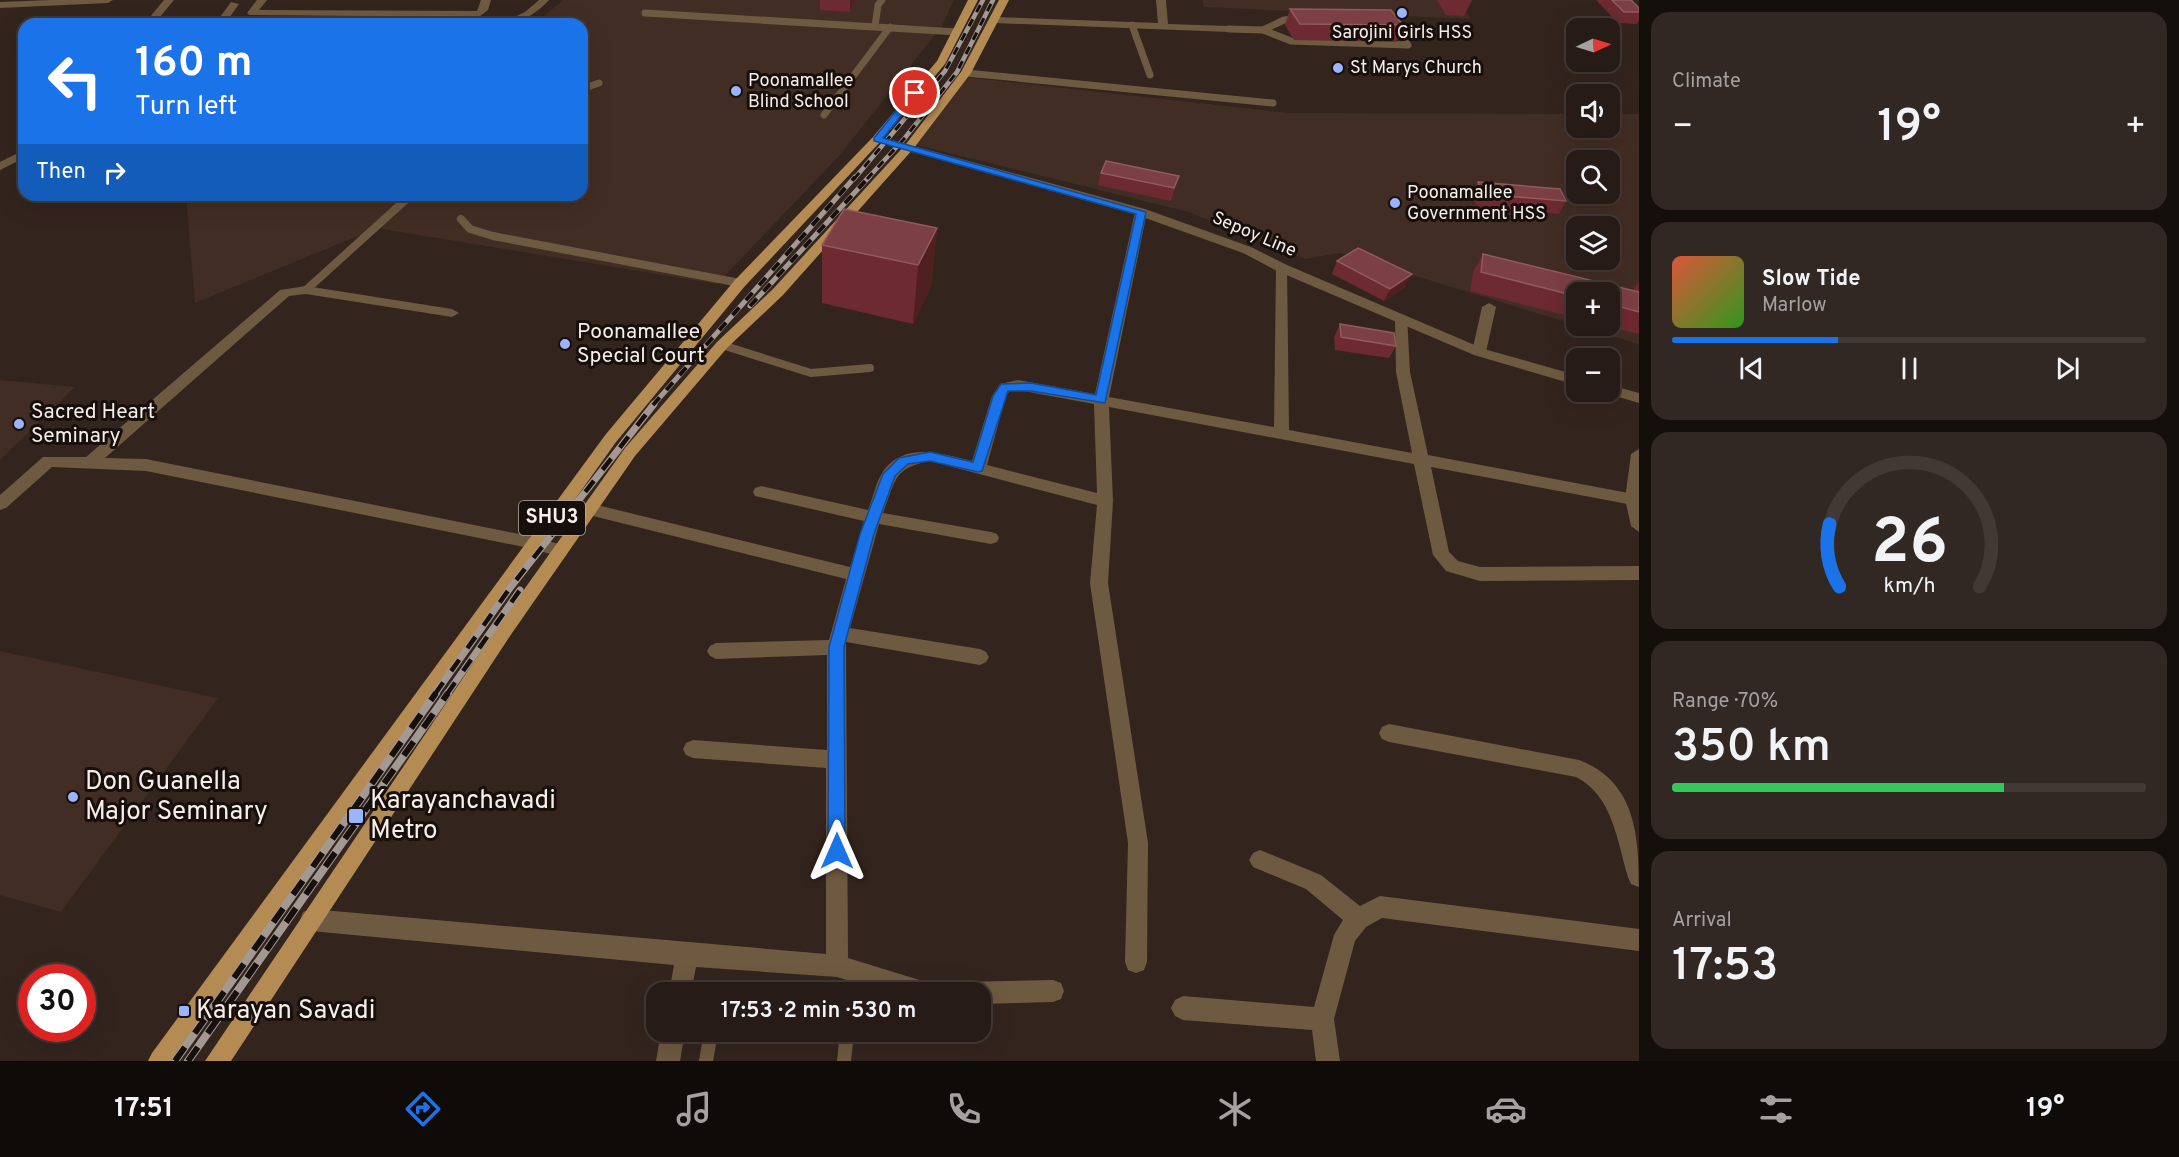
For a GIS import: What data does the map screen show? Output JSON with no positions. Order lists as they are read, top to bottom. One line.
{"streets":{"main road":["SHU3"],"street":["Sepoy Line"]},"crossings":[["Sepoy Line","SHU3"]],"places":{"other":["Sarojini Girls HSS","St Marys Church","Poonamallee Blind School","Poonamallee Government HSS","Poonamallee Special Court","Sacred Heart Seminary","Don Guanella Major Seminary"],"transit":["Karayanchavadi Metro","Karayan Savadi"]},"north":"right","page":{"tile":["Climate",["Range · 70%","350 km"],["Arrival","17:53"]],"map_buttons":["+","−"],"turn":["160 m","Turn left"],"heat":["−","19°","+"],"then":"Then","song":["Slow Tide","Marlow"],"limit":"30","trip":"17:53 · 2 min · 530 m","tabs":["17:51","19°"],"gauge":["26","km/h"]}}
